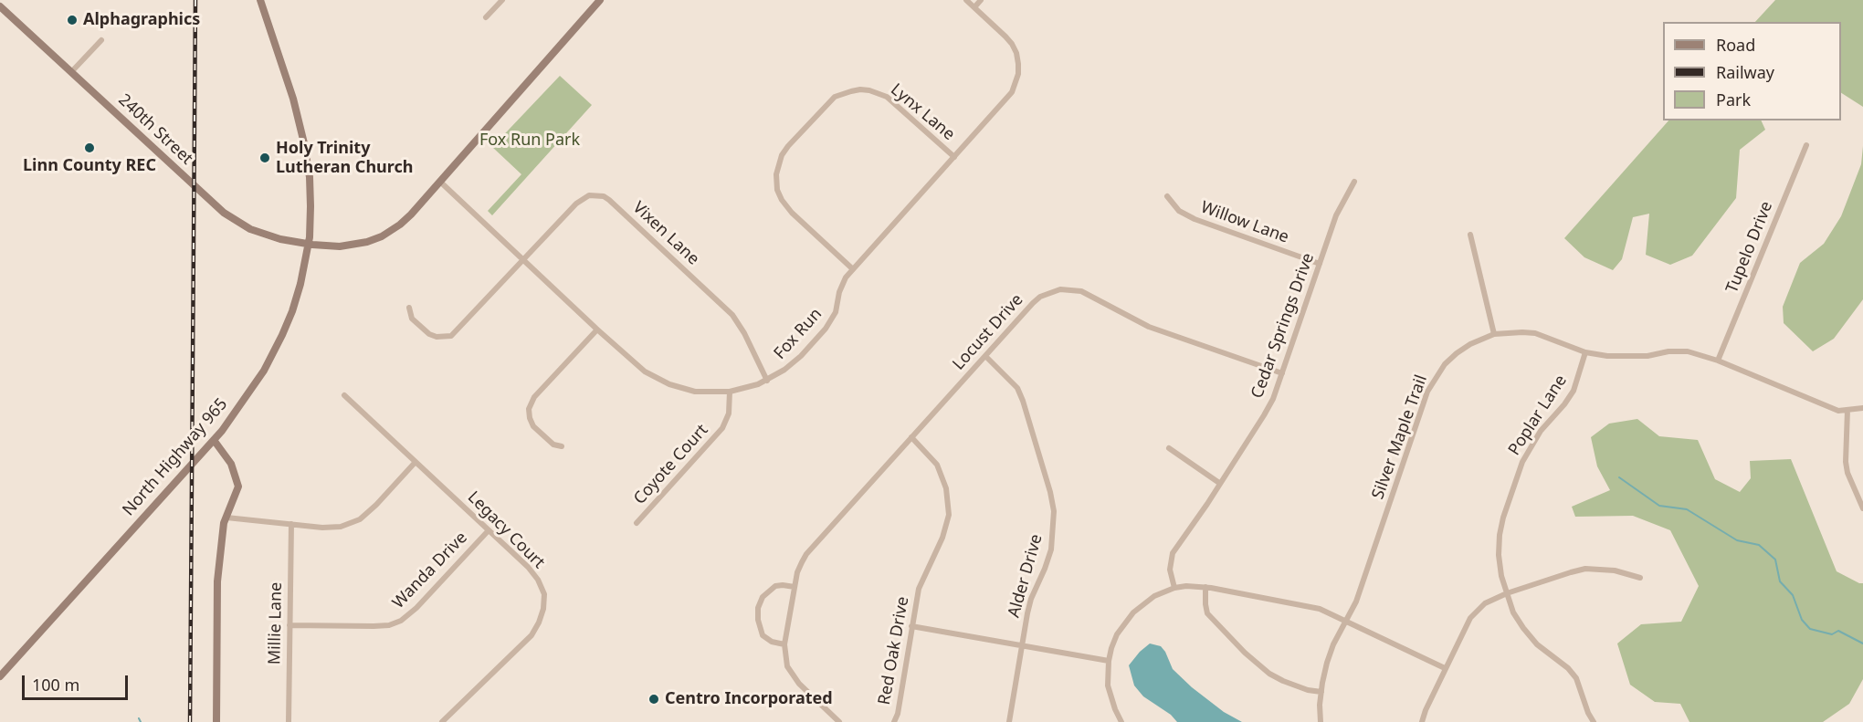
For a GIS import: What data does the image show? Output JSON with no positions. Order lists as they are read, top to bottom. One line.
{"streets":{"street":["Lynx Lane","240th Street","Willow Lane","Vixen Lane","Tupelo Drive","Cedar Springs Drive","Locust Drive","Fox Run","Poplar Lane","Silver Maple Trail","North Highway 965","Coyote Court","Legacy Court","Wanda Drive","Alder Drive","Millie Lane","Red Oak Drive"]},"crossings":[["Lynx Lane","Fox Run"],["240th Street","Fox Run"],["240th Street","North Highway 965"],["Willow Lane","Cedar Springs Drive"],["Vixen Lane","Fox Run"],["Tupelo Drive","Silver Maple Trail"],["Cedar Springs Drive","Locust Drive"],["Locust Drive","Alder Drive"],["Locust Drive","Red Oak Drive"],["Fox Run","Coyote Court"],["Poplar Lane","Silver Maple Trail"],["Legacy Court","Wanda Drive"],["Wanda Drive","Millie Lane"]],"parks":["Fox Run Park"],"places":["Alphagraphics","Linn County REC","Holy Trinity Lutheran Church","Centro Incorporated"],"legend":["Road","Railway","Park"],"scale_bar":"100 m"}
